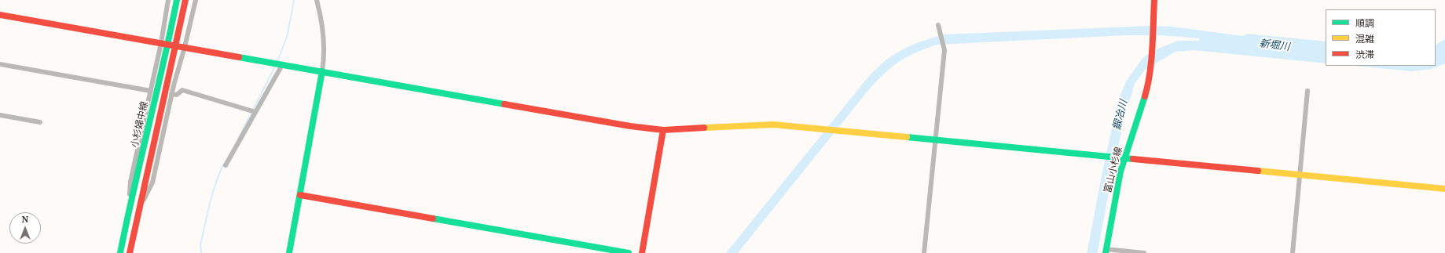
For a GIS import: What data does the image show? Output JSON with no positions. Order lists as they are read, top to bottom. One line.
{"streets":{"street":["小杉婦中線","富山小杉線"]},"water":["新堀川","鍛冶川"],"legend":["順調","混雑","渋滞"],"north":"top"}
